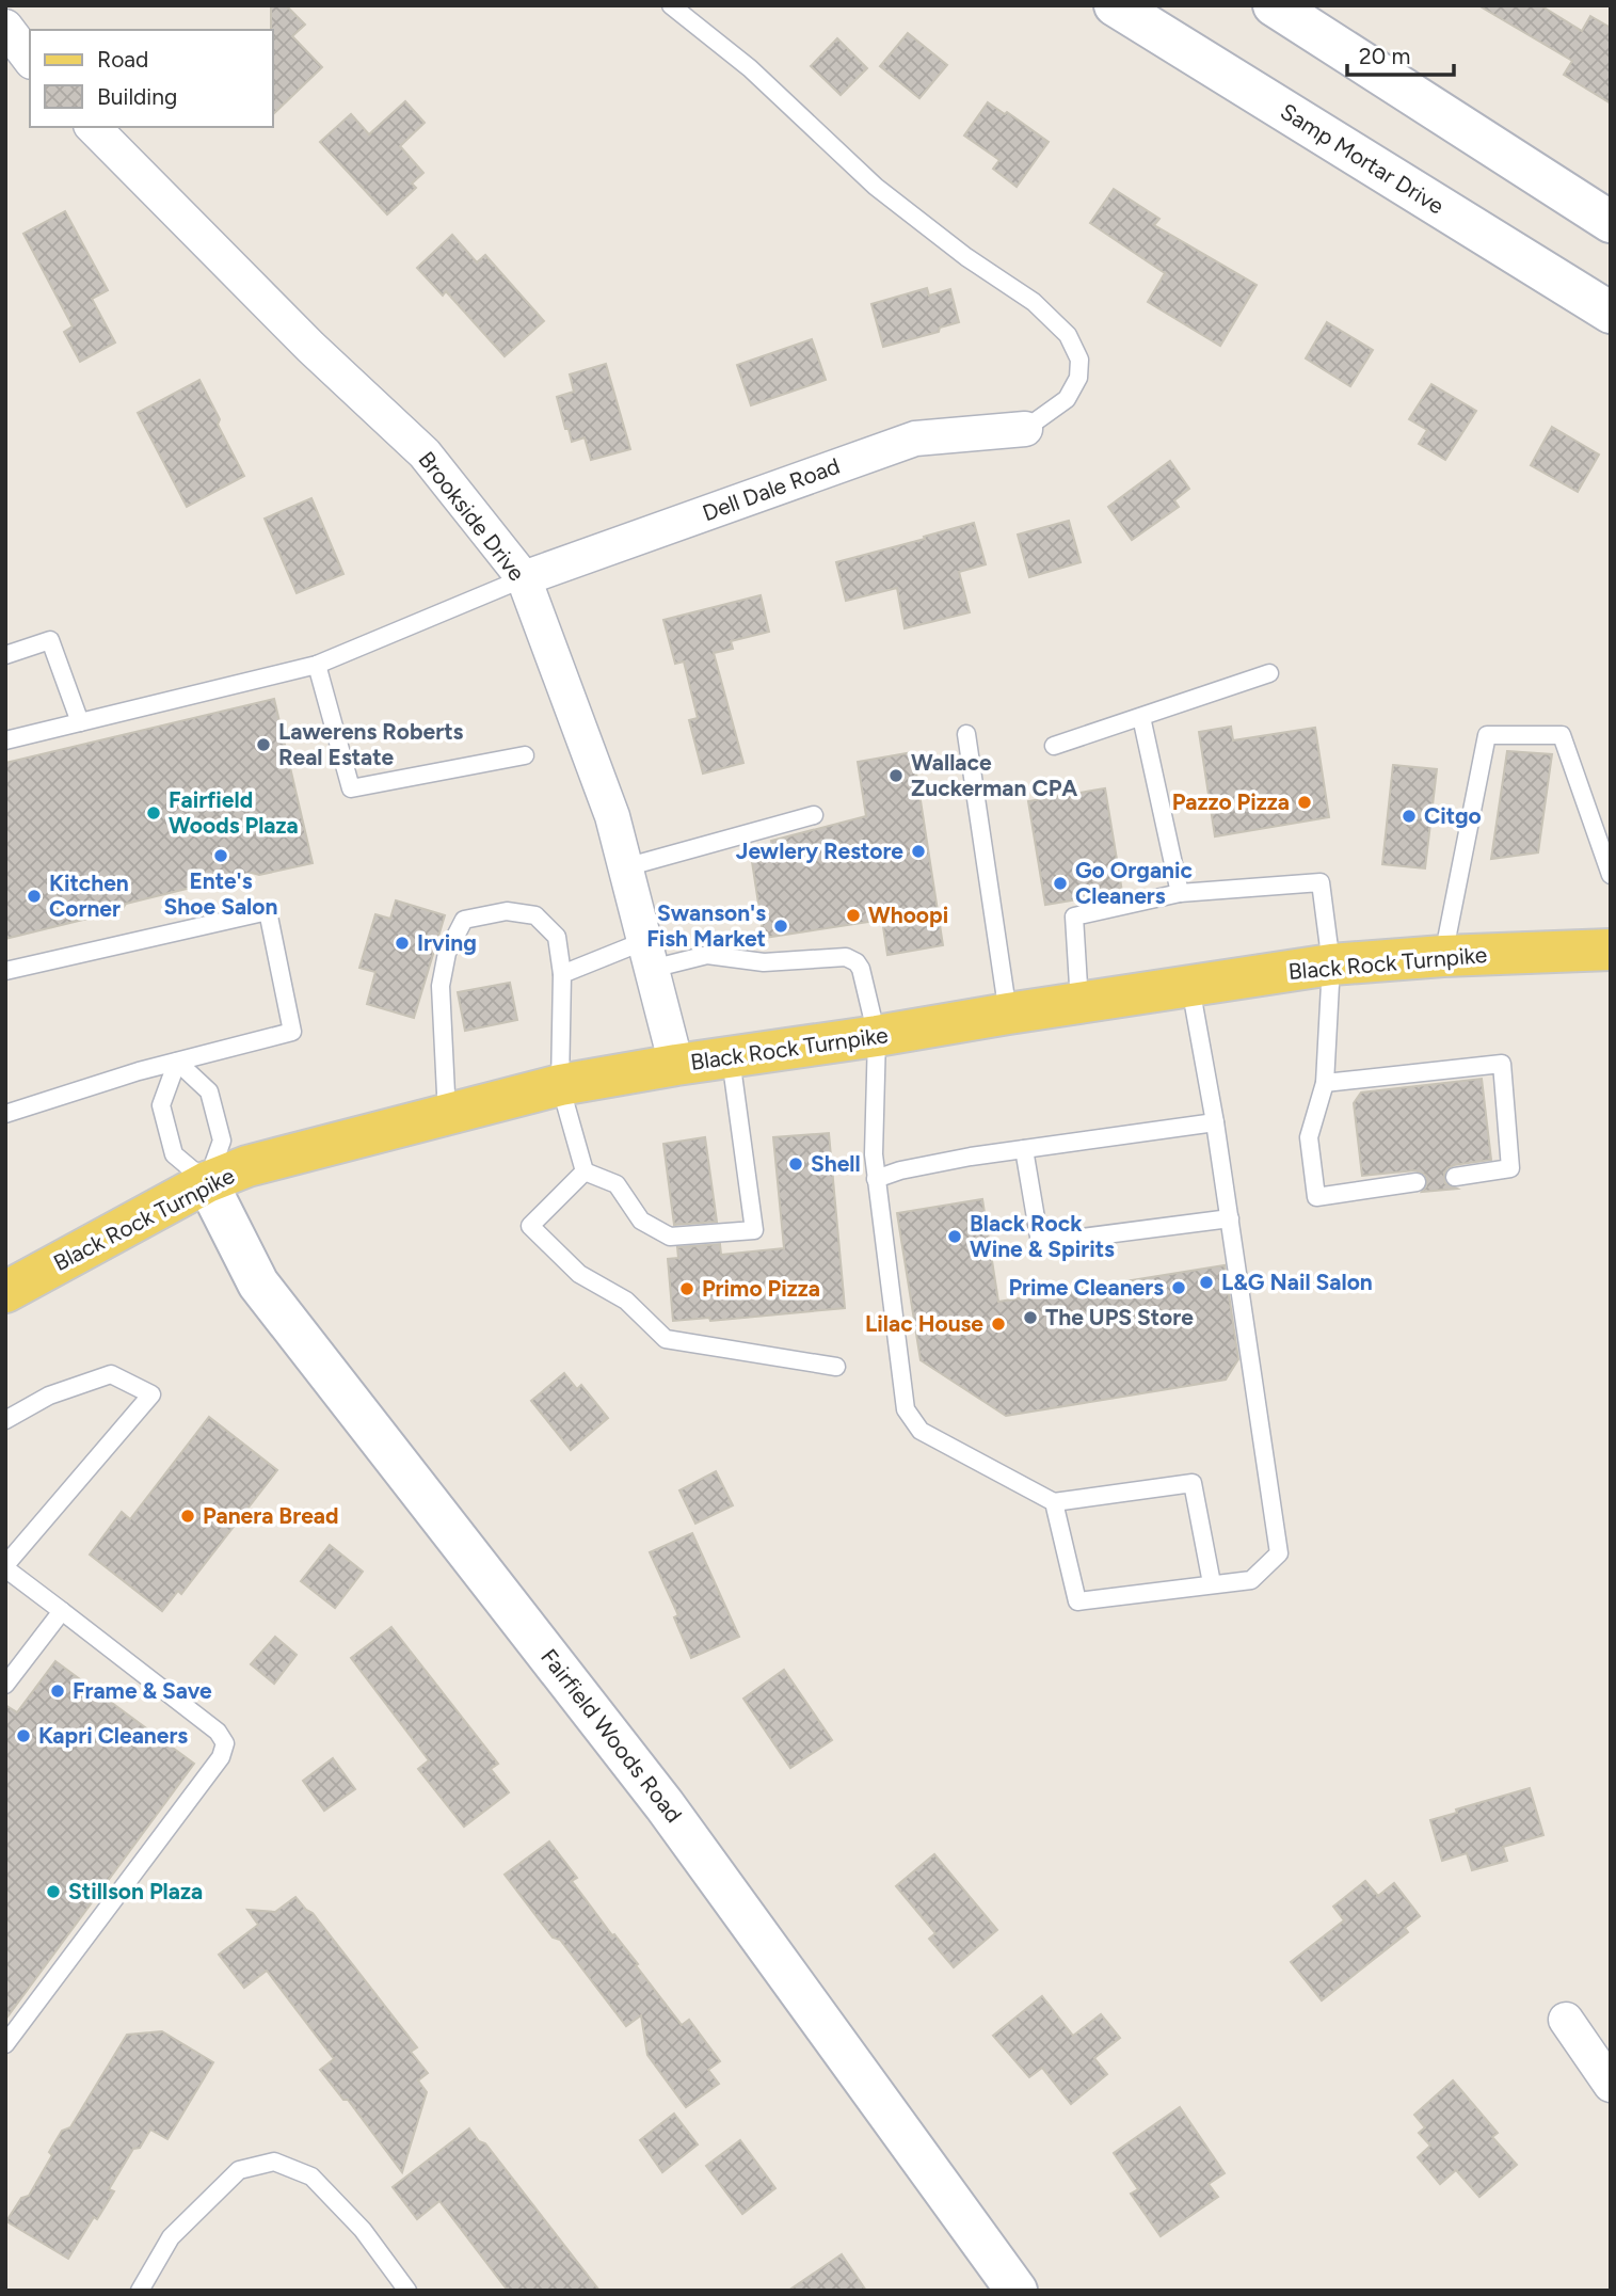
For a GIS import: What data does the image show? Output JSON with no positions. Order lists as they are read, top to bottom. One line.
{"streets":{"main road":["Samp Mortar Drive","Black Rock Turnpike","Fairfield Woods Road"],"street":["Dell Dale Road","Brookside Drive"]},"crossings":[["Dell Dale Road","Brookside Drive"],["Brookside Drive","Black Rock Turnpike"],["Black Rock Turnpike","Fairfield Woods Road"]],"places":["Lawerens Roberts Real Estate","Wallace Zuckerman CPA","Pazzo Pizza","Fairfield Woods Plaza","Citgo","Jewlery Restore","Ente's Shoe Salon","Go Organic Cleaners","Kitchen Corner","Whoopi","Swanson's Fish Market","Irving","Shell","Black Rock Wine & Spirits","L&G Nail Salon","Prime Cleaners","Primo Pizza","The UPS Store","Lilac House","Panera Bread","Frame & Save","Kapri Cleaners","Stillson Plaza"],"legend":["Road","Building"],"scale_bar":"20 m"}
